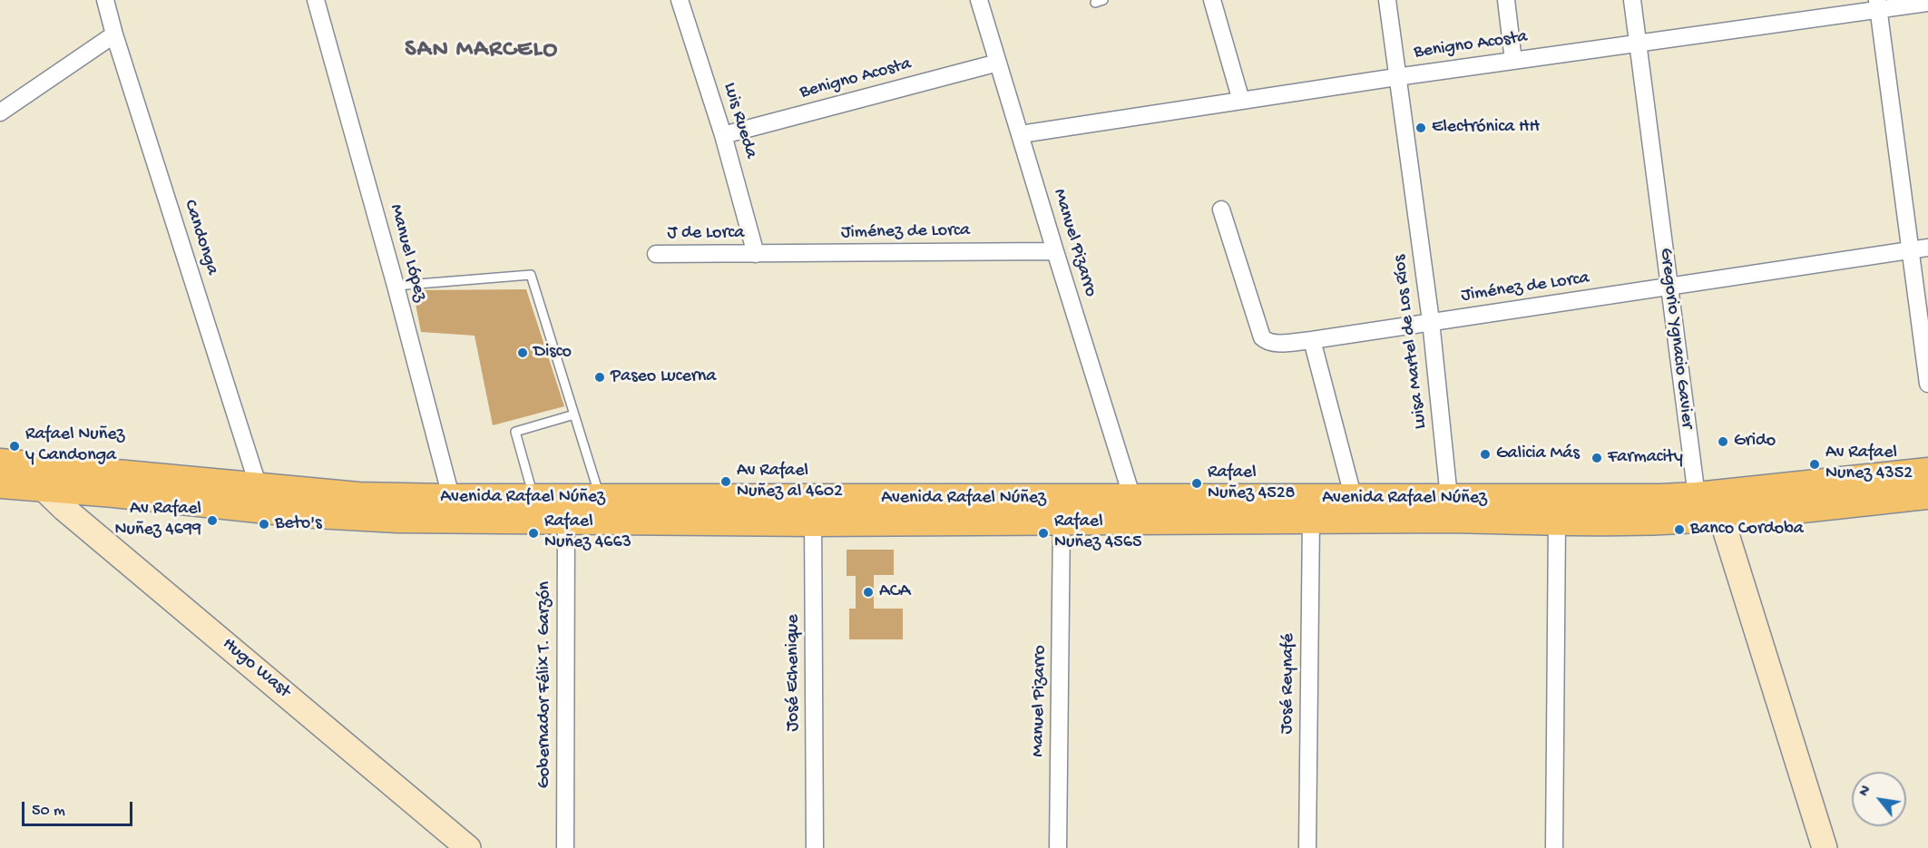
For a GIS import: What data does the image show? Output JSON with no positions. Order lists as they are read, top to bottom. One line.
{"streets":{"main road":["Avenida Rafael Núñez","Hugo Wast"],"street":["Benigno Acosta","Luis Rueda","Jiménez de Lorca","J de Lorca","Candonga","Manuel Pizarro","Manuel López","Gregorio Ygnacio Gavier","Luisa Martel de Los Ríos","José Echenique","José Reynafé","Gobernador Félix T. Garzón"]},"crossings":[["Benigno Acosta","Luis Rueda"],["Benigno Acosta","Manuel Pizarro"],["Benigno Acosta","Gregorio Ygnacio Gavier"],["Benigno Acosta","Luisa Martel de Los Ríos"],["Luis Rueda","Jiménez de Lorca"],["Luis Rueda","J de Lorca"],["Jiménez de Lorca","J de Lorca"],["Jiménez de Lorca","Manuel Pizarro"],["Jiménez de Lorca","Gregorio Ygnacio Gavier"],["Jiménez de Lorca","Luisa Martel de Los Ríos"],["Candonga","Avenida Rafael Núñez"],["Manuel Pizarro","Avenida Rafael Núñez"],["Manuel López","Avenida Rafael Núñez"],["Gregorio Ygnacio Gavier","Avenida Rafael Núñez"],["Luisa Martel de Los Ríos","Avenida Rafael Núñez"],["Avenida Rafael Núñez","Hugo Wast"],["Avenida Rafael Núñez","José Echenique"],["Avenida Rafael Núñez","José Reynafé"],["Avenida Rafael Núñez","Gobernador Félix T. Garzón"]],"districts":["SAN MARCELO"],"places":["Electrónica HH","Disco","Paseo Lucerna","Grido","Rafael Nuñez y Candonga","Galicia Más","Farmacity","Av Rafael Nunez 4352","Av Rafael Nuñez al 4602","Rafael Nuñez 4528","Av Rafael Nuñez 4699","Beto's","Banco Cordoba","Rafael Nuñez 4663","Rafael Nuñez 4565","ACA"],"scale_bar":"50 m","north":"top left"}
